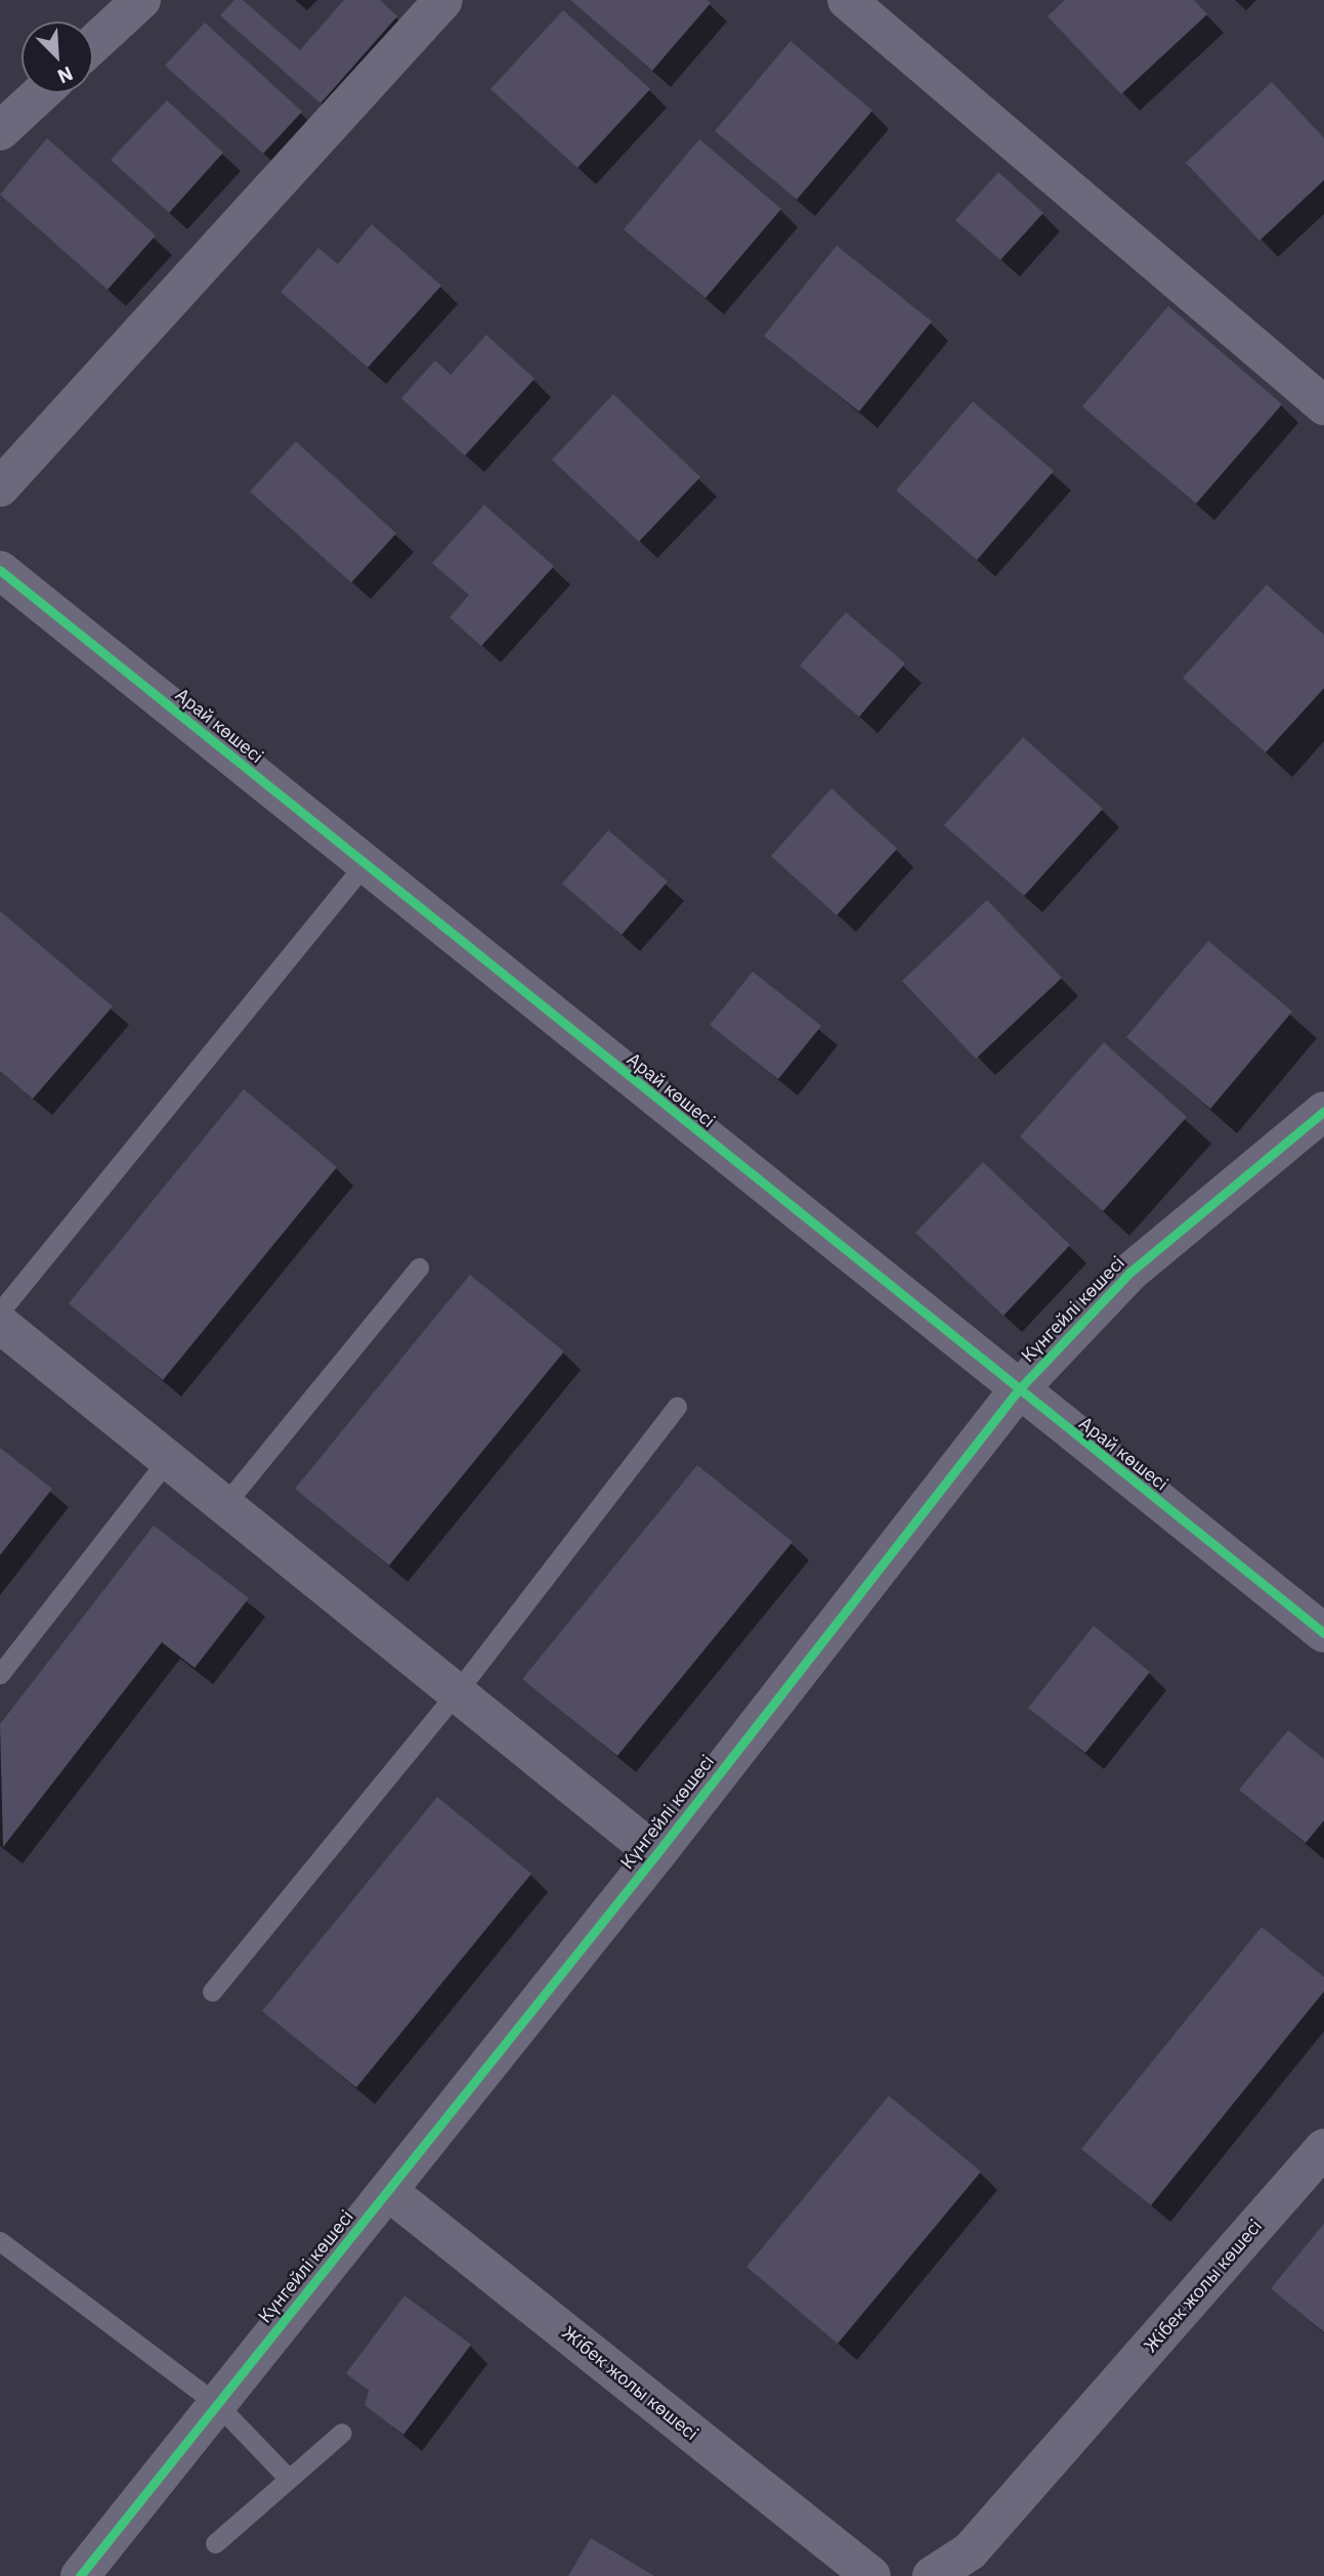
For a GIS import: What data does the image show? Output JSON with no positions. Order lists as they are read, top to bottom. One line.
{"streets":{"street":["Арай көшесі","Күнгейлі көшесі","Жібек жолы көшесі"]},"crossings":[["Арай көшесі","Күнгейлі көшесі"],["Күнгейлі көшесі","Жібек жолы көшесі"]],"north":"bottom right"}
